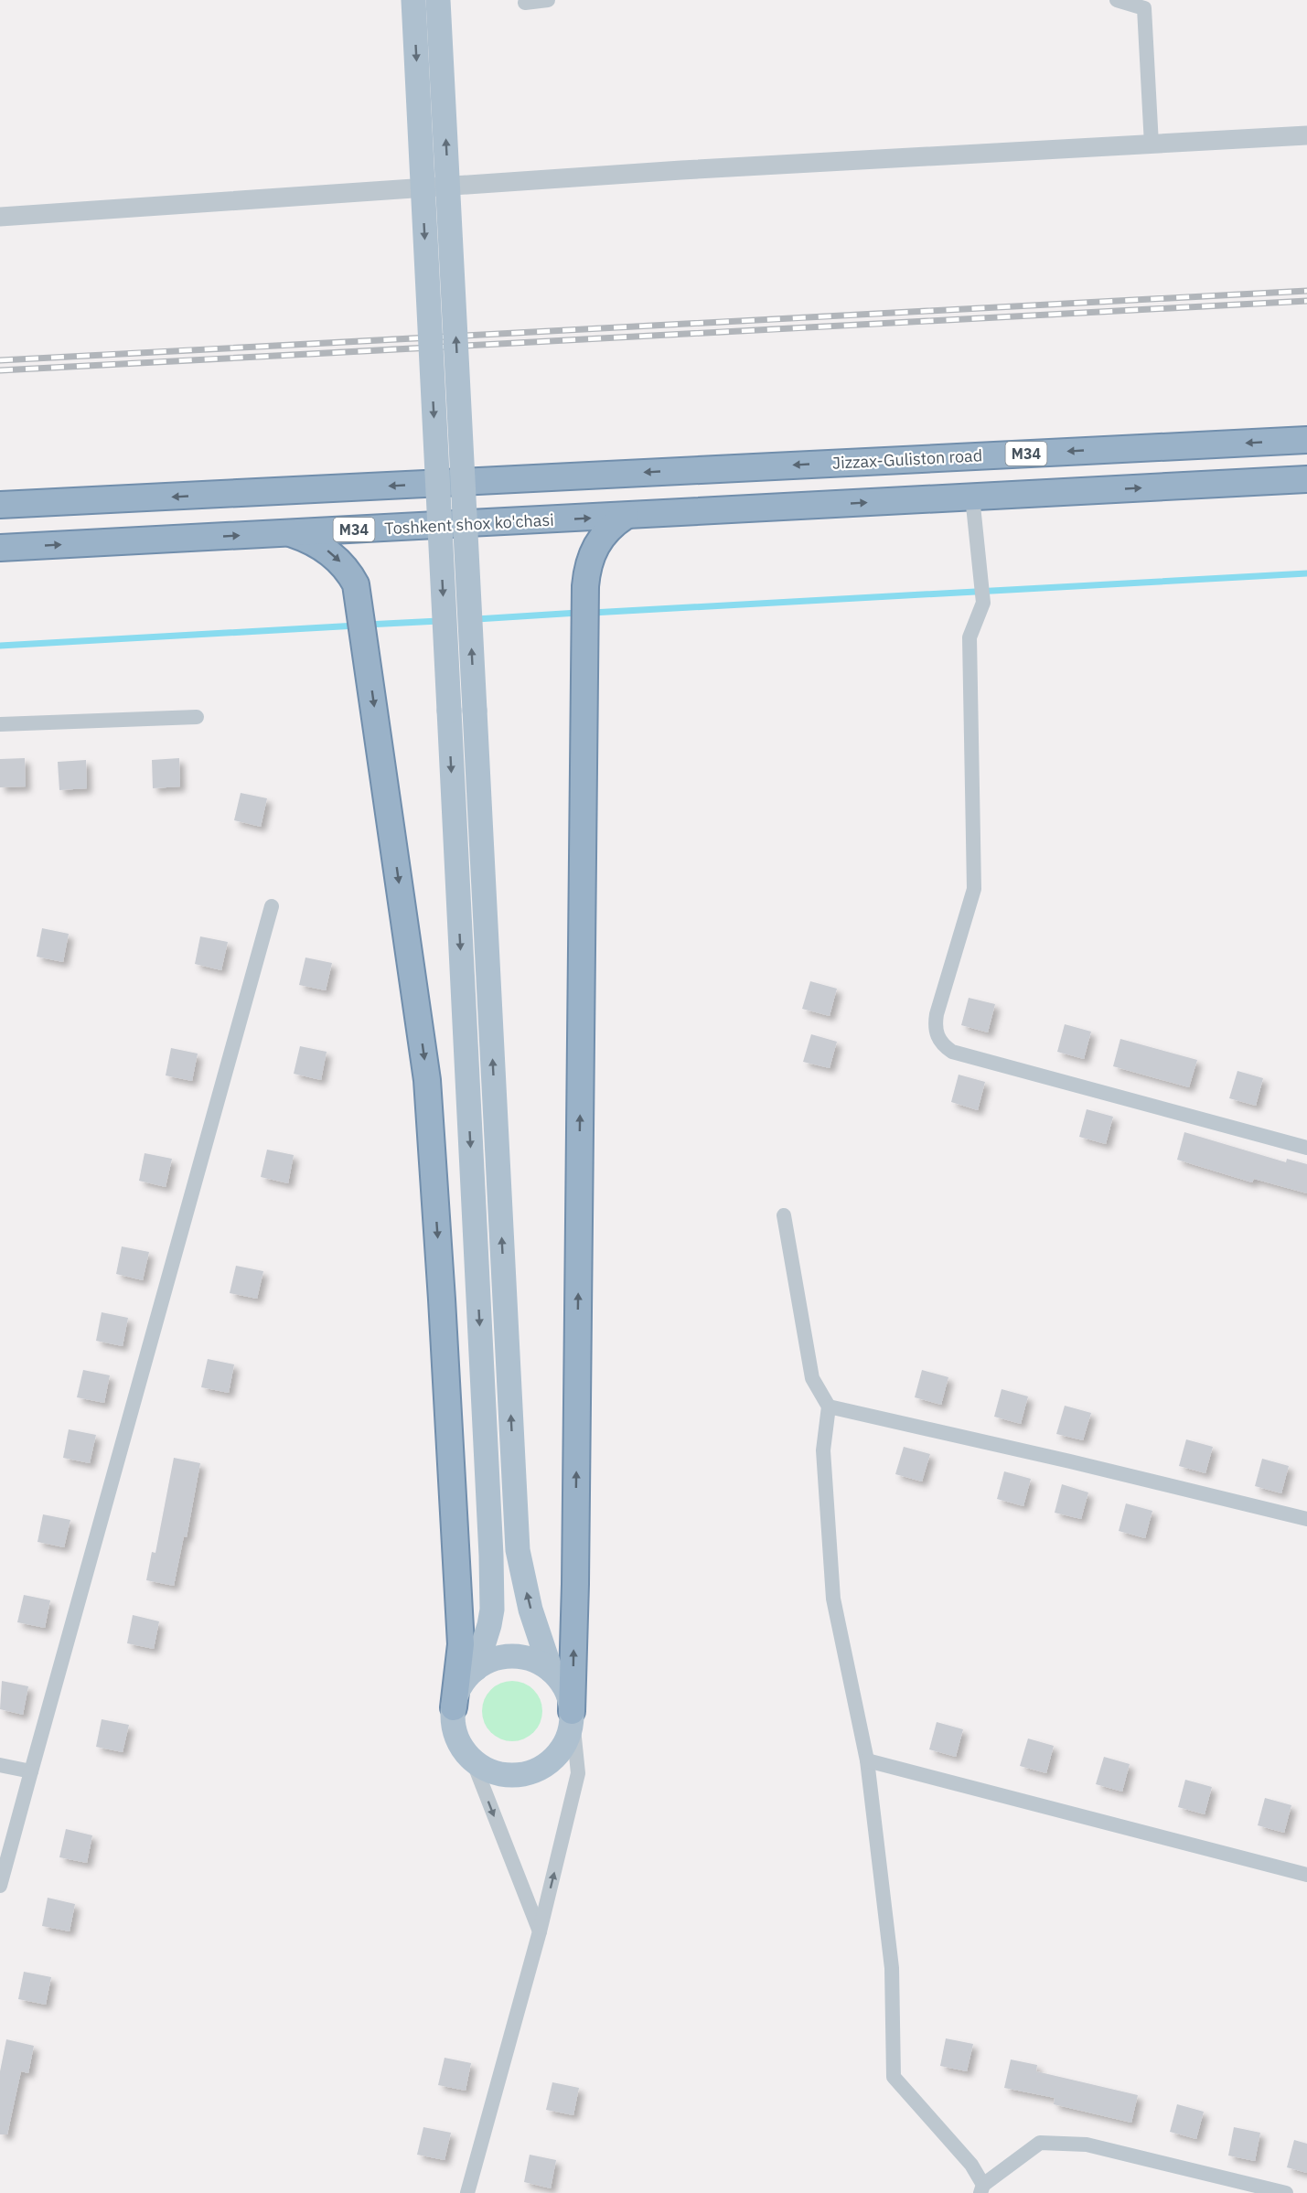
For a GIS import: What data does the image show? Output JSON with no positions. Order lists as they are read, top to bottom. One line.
{"streets":{"highway":["M34","Jizzax-Guliston road","Toshkent shox ko'chasi"]},"crossings":[["M34","Toshkent shox ko'chasi"]],"one_way":["Jizzax-Guliston road","Toshkent shox ko'chasi"]}
